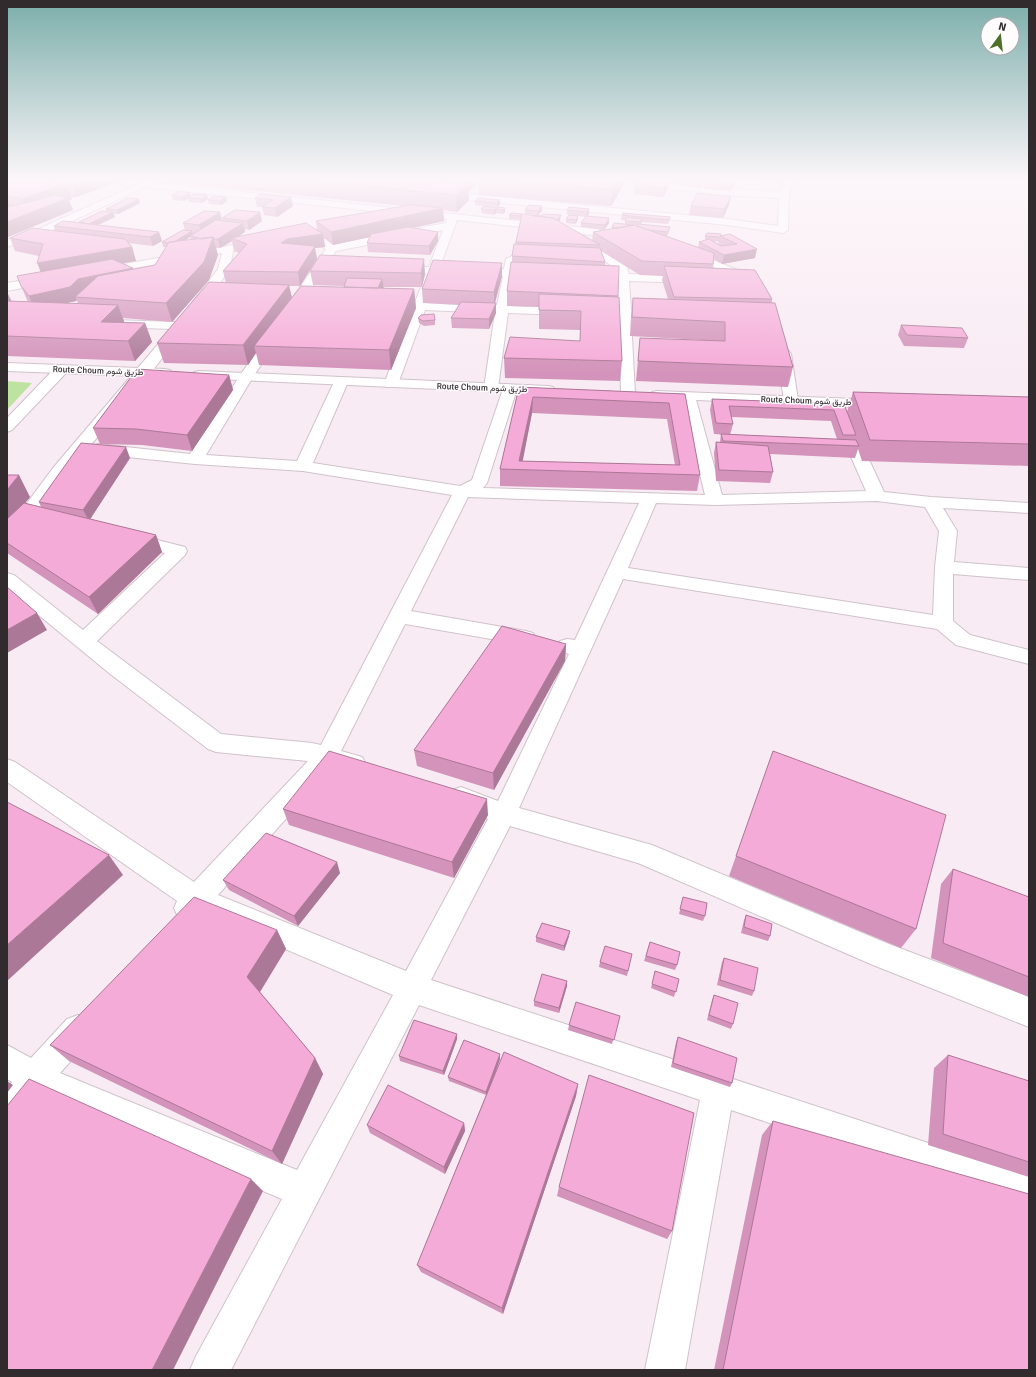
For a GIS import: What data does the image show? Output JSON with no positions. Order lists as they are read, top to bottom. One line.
{"streets":{"main road":["Route Choum طريق شوم"]},"north":"top"}
